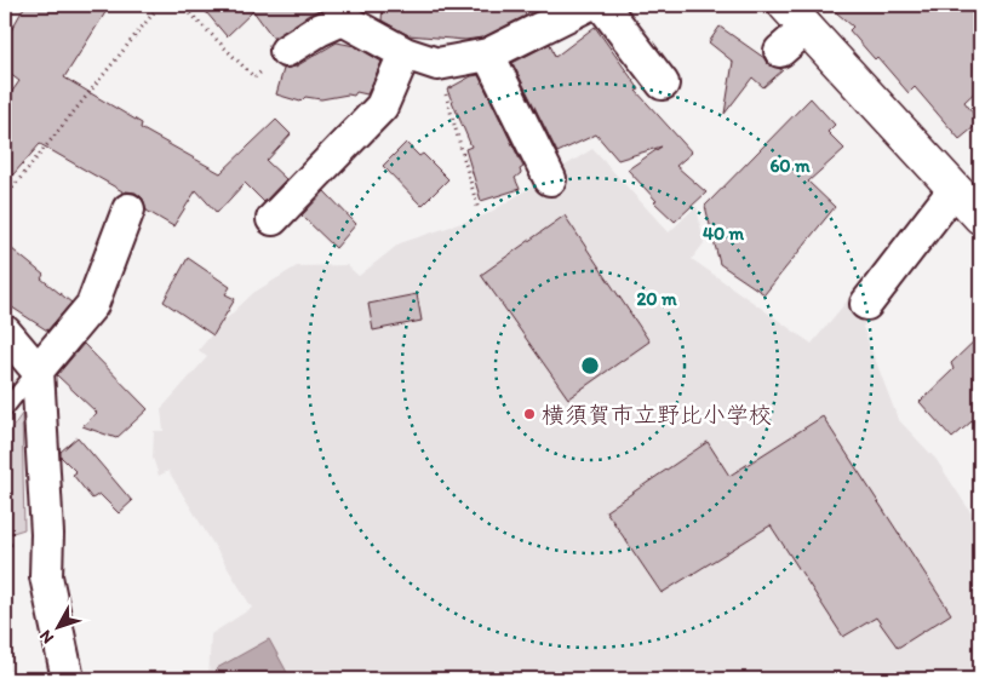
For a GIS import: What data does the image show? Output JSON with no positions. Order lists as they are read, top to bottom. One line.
{"places":["横須賀市立野比小学校"],"north":"bottom left","rings":["60 m","40 m","20 m"]}
